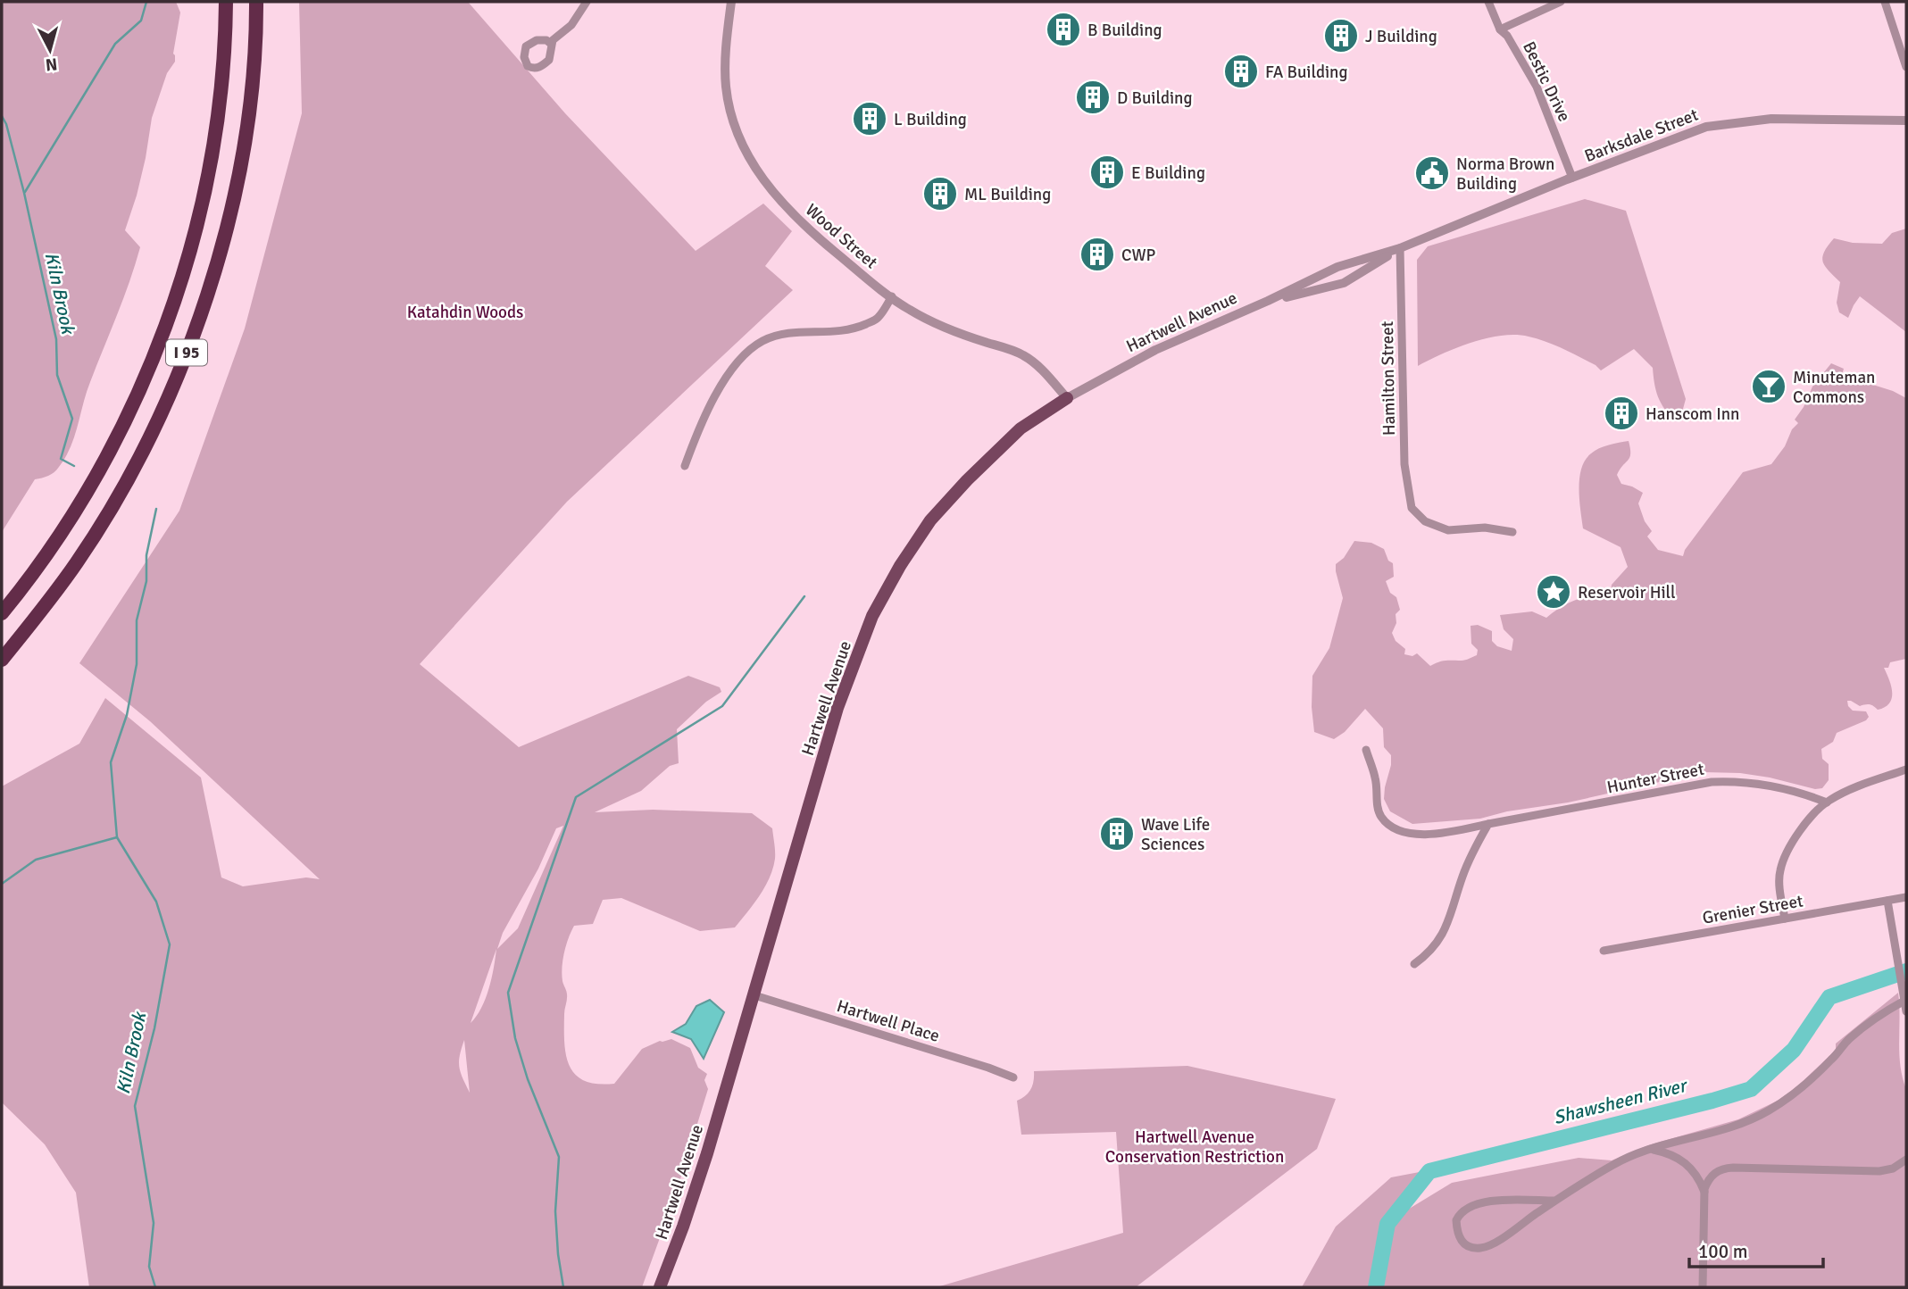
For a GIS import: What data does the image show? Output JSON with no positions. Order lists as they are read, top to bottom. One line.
{"streets":{"highway":["I 95"],"main road":["Hartwell Avenue"],"street":["Bestic Drive","Barksdale Street","Wood Street","Hamilton Street","Hunter Street","Grenier Street","Hartwell Place"]},"crossings":[["Bestic Drive","Barksdale Street"],["Barksdale Street","Hartwell Avenue"],["Barksdale Street","Hamilton Street"],["Wood Street","Hartwell Avenue"],["Hartwell Avenue","Hartwell Place"]],"water":["Kiln Brook","Shawsheen River"],"parks":["Katahdin Woods","Hartwell Avenue Conservation Restriction"],"places":{"building":["B Building","J Building","FA Building","D Building","L Building","E Building","ML Building","CWP","Hanscom Inn","Wave Life Sciences"],"public building":["Norma Brown Building"],"bar":["Minuteman Commons"],"place":["Reservoir Hill"]},"scale_bar":"100 m","north":"bottom"}
